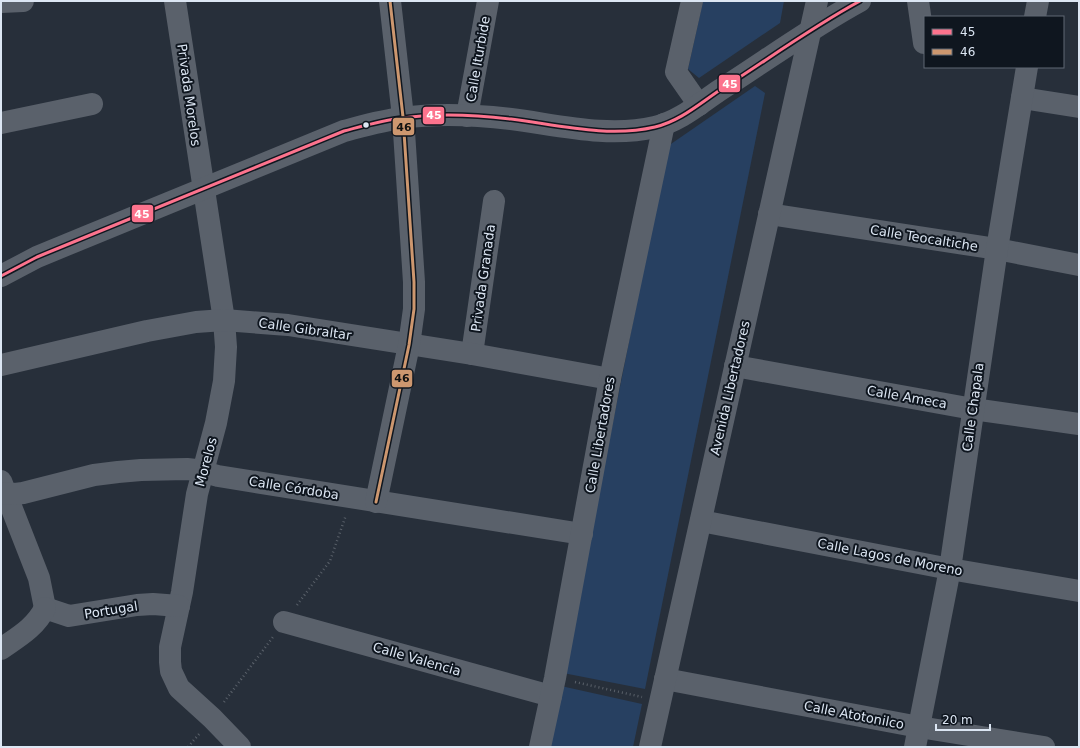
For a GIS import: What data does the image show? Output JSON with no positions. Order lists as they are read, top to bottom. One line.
{"streets":{"street":["Calle Iturbide","Privada Morelos","Calle Teocaltiche","Privada Granada","Calle Gibraltar","Avenida Libertadores","Calle Ameca","Calle Chapala","Calle Libertadores","Morelos","Calle Córdoba","Calle Lagos de Moreno","Portugal","Calle Valencia","Calle Atotonilco"]},"crossings":[["Privada Morelos","Morelos"],["Calle Teocaltiche","Avenida Libertadores"],["Calle Teocaltiche","Calle Chapala"],["Privada Granada","Calle Gibraltar"],["Calle Gibraltar","Calle Libertadores"],["Calle Gibraltar","Morelos"],["Avenida Libertadores","Calle Ameca"],["Avenida Libertadores","Calle Lagos de Moreno"],["Avenida Libertadores","Calle Atotonilco"],["Calle Ameca","Calle Chapala"],["Calle Chapala","Calle Lagos de Moreno"],["Calle Chapala","Calle Atotonilco"],["Calle Libertadores","Calle Córdoba"],["Calle Libertadores","Calle Valencia"],["Morelos","Calle Córdoba"],["Morelos","Portugal"]],"lines":["transit line 45","transit line 46"],"legend":["45","46"],"scale_bar":"20 m"}
